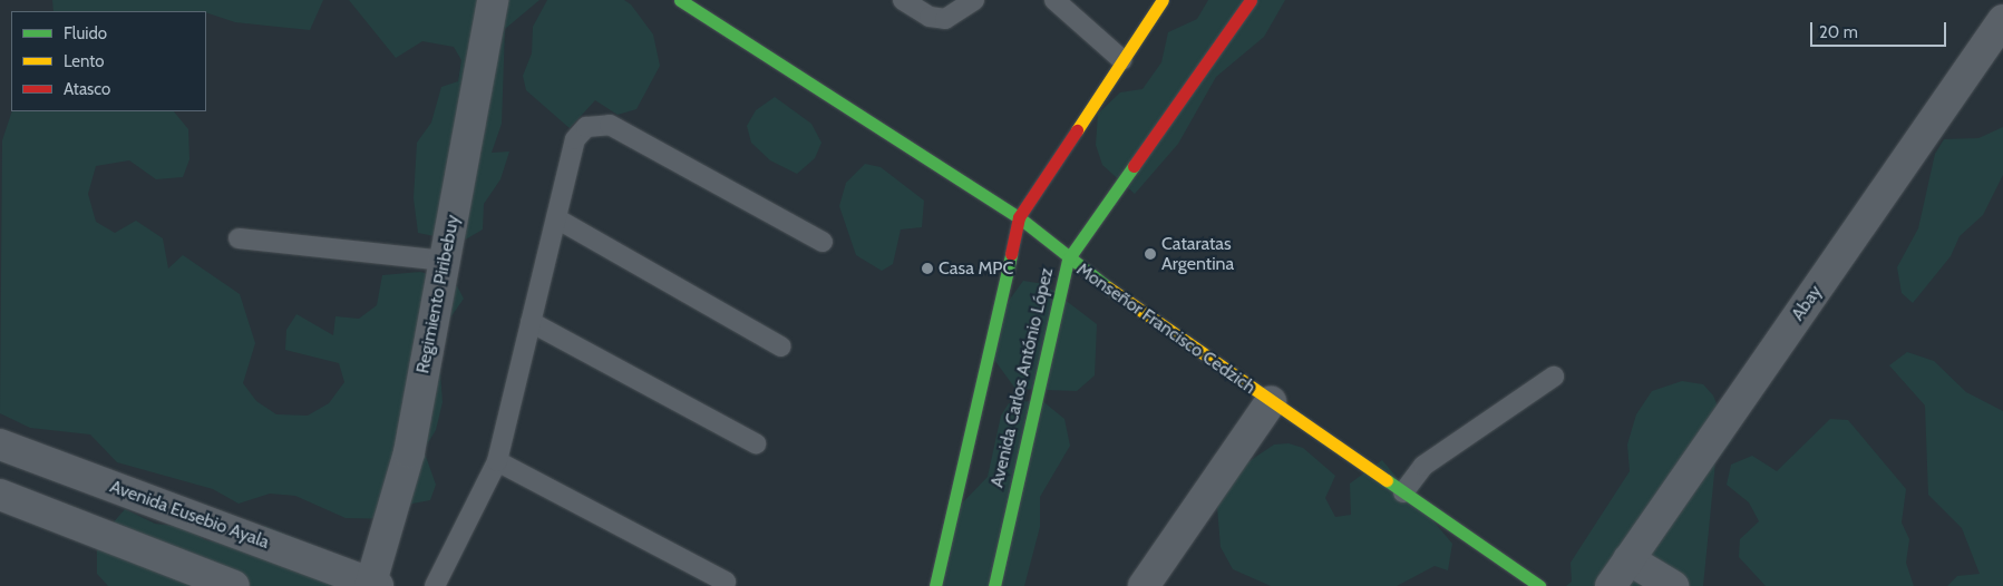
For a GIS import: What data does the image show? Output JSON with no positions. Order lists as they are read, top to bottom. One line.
{"streets":{"main road":["Monseñor Francisco Cedzich","Avenida Carlos António López"],"street":["Regimiento Piribebuy","Abay","Avenida Eusebio Ayala"]},"crossings":[["Regimiento Piribebuy","Avenida Eusebio Ayala"],["Monseñor Francisco Cedzich","Avenida Carlos António López"]],"places":["Cataratas Argentina","Casa MPC"],"legend":["Fluido","Lento","Atasco"],"scale_bar":"20 m"}
